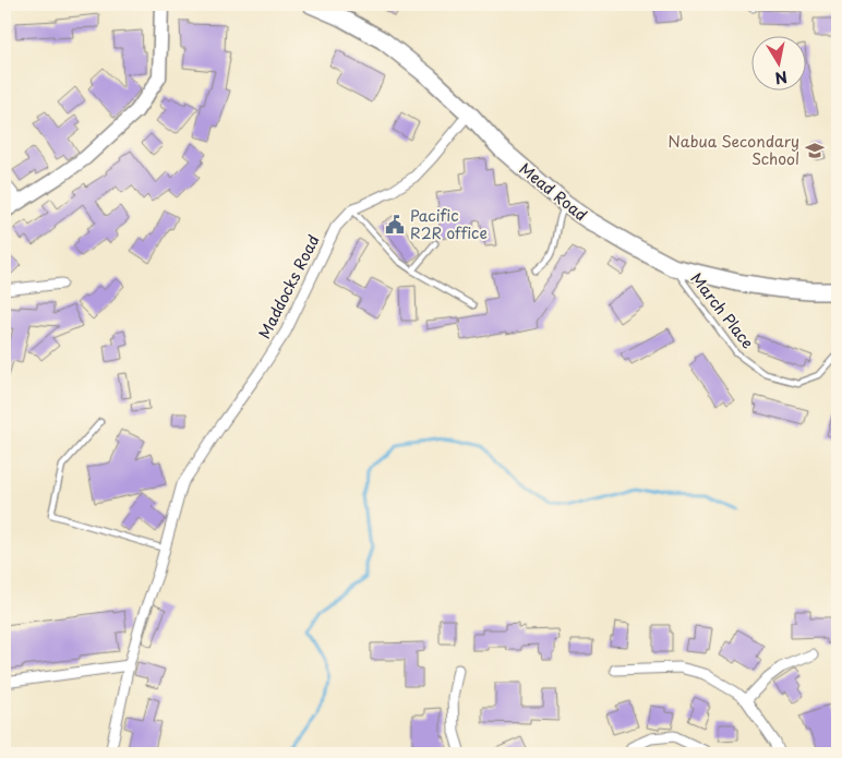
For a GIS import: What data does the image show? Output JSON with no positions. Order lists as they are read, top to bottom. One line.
{"streets":{"main road":["Mead Road"],"street":["Maddocks Road"],"lane":["March Place"]},"crossings":[["Mead Road","Maddocks Road"],["Mead Road","March Place"]],"places":{"school or university":["Nabua Secondary School"],"public building":["Pacific R2R office"]},"north":"bottom"}
